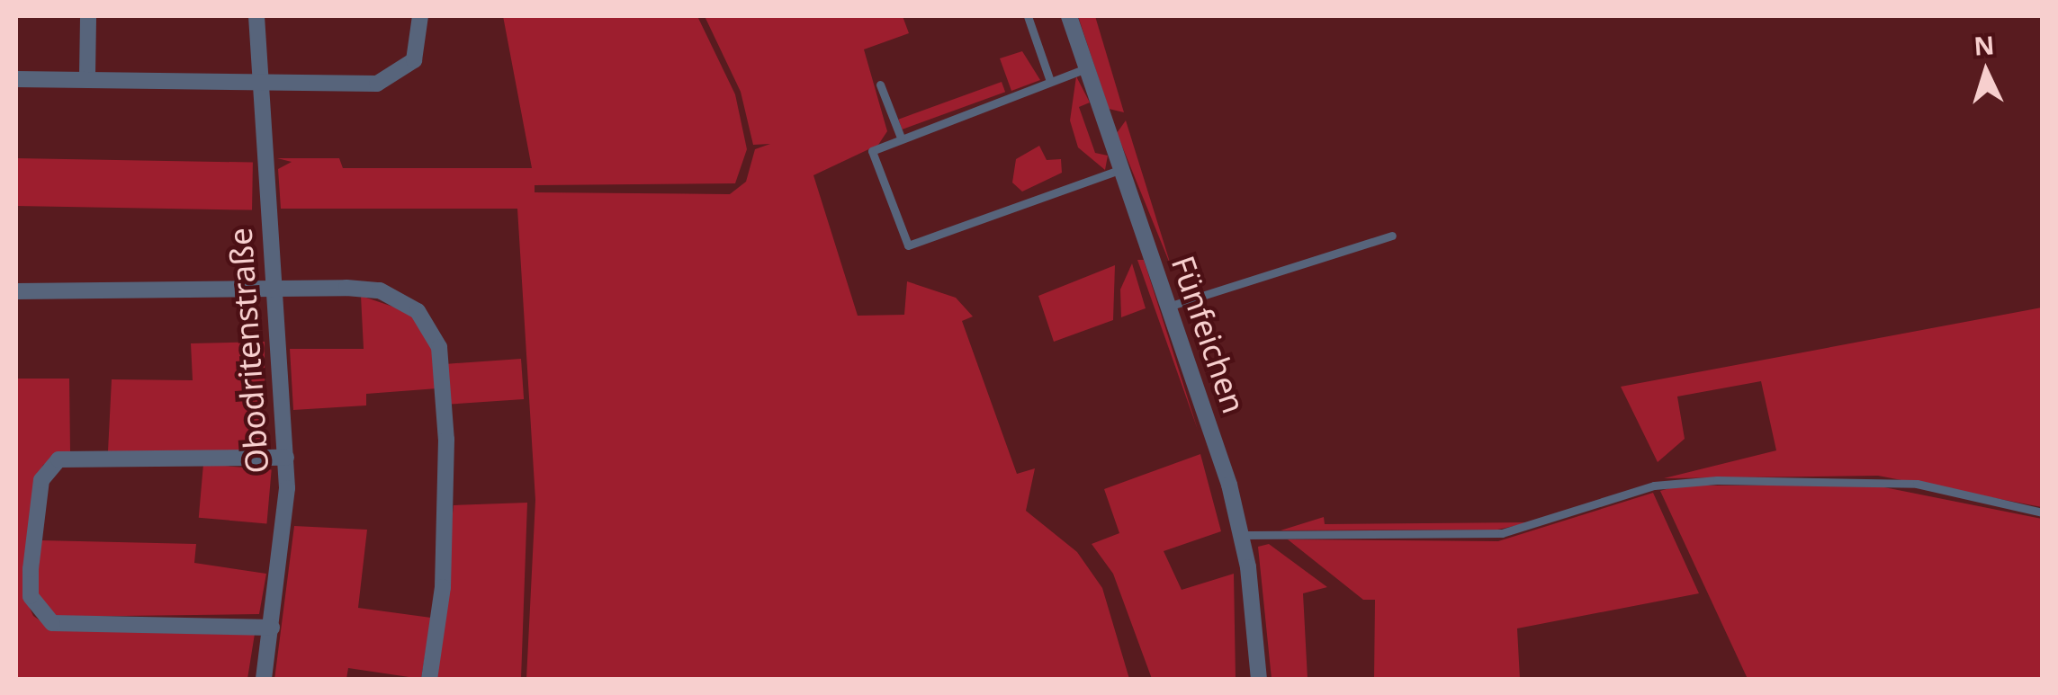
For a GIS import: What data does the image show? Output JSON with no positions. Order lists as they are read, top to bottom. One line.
{"streets":{"street":["Fünfeichen","Obodritenstraße"]},"north":"top"}
